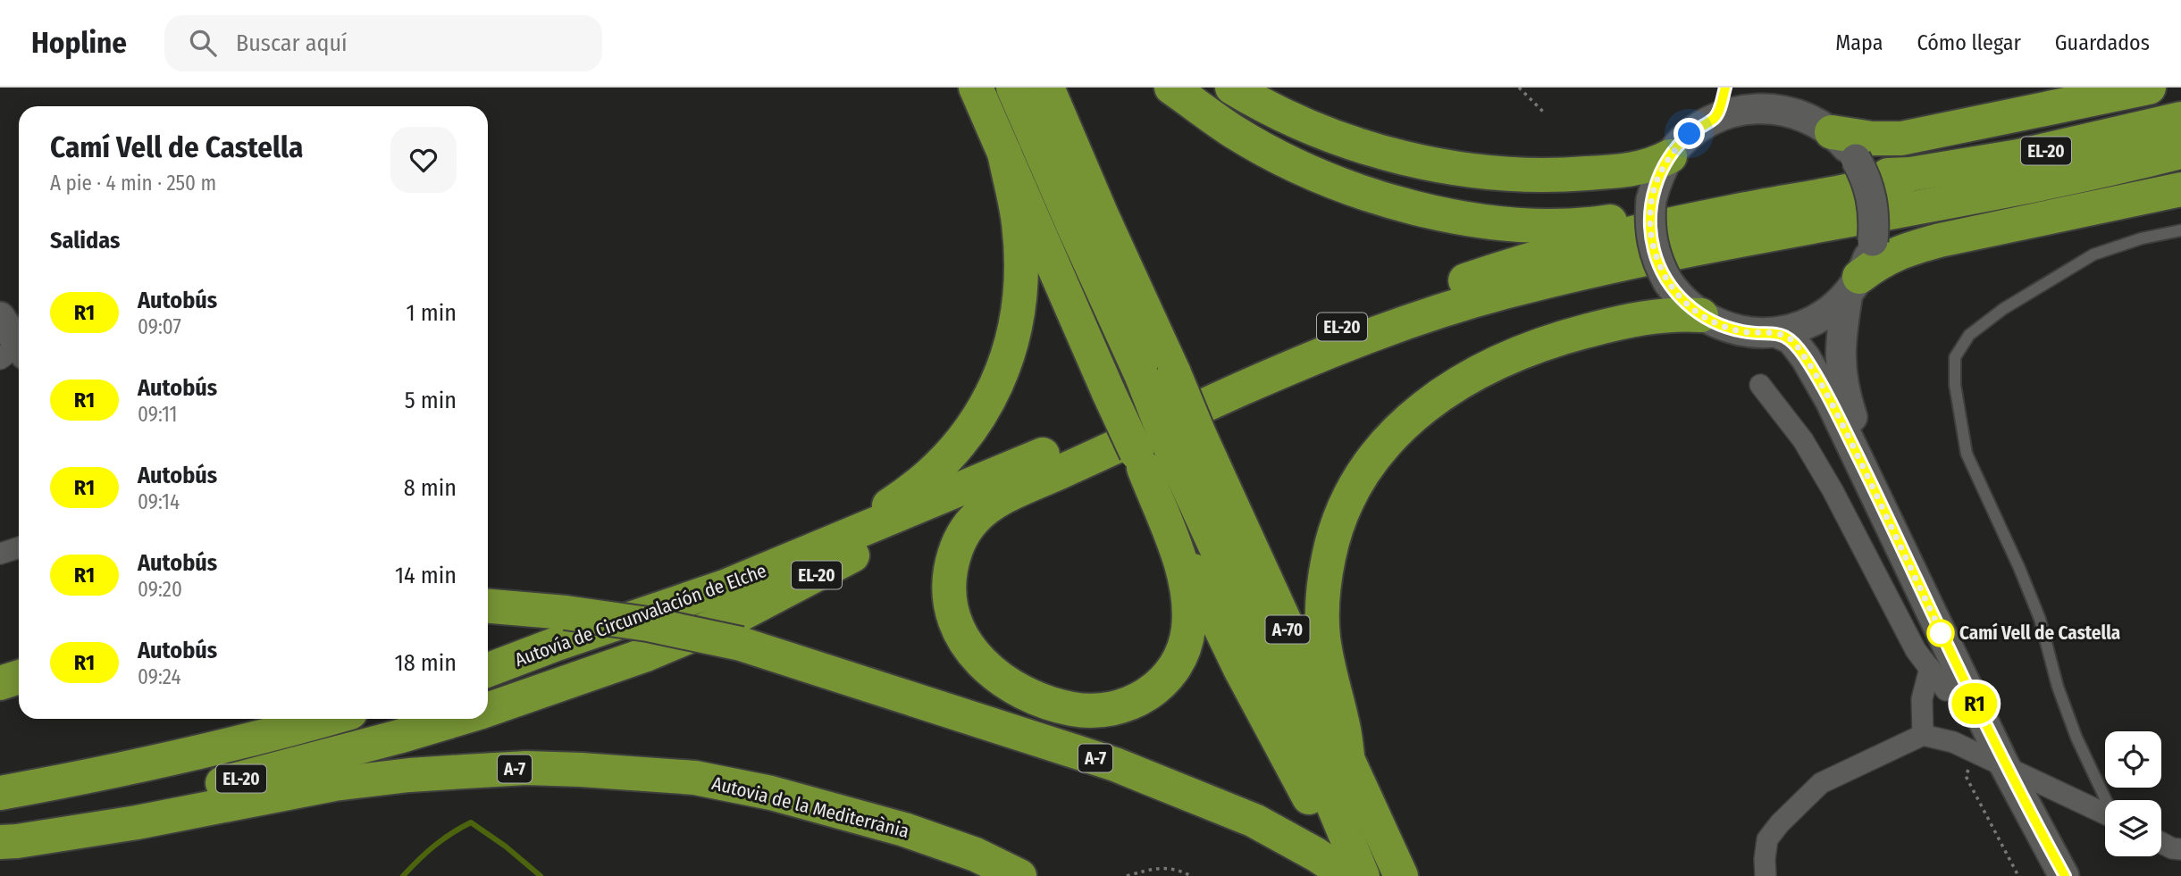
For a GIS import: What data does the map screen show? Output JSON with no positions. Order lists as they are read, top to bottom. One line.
{"streets":{"highway":["EL-20","Autovía de Circunvalación de Elche","A-70","A-7","Autovia de la Mediterrània"]},"crossings":[["EL-20","Autovía de Circunvalación de Elche"],["EL-20","A-70"],["Autovía de Circunvalación de Elche","A-70"]],"places":["Camí Vell de Castella"],"lines":["bus line R1"],"page":{"header":"Hopline","search":"Buscar aquí","nav":["Mapa","Cómo llegar","Guardados"],"on_map":"R1","heading":[["Camí Vell de Castella","A pie · 4 min · 250 m"],"Salidas"],"list":[{"mark":"R1","name":"Autobús","note":"09:07","value":"1 min"},{"mark":"R1","name":"Autobús","note":"09:11","value":"5 min"},{"mark":"R1","name":"Autobús","note":"09:14","value":"8 min"},{"mark":"R1","name":"Autobús","note":"09:20","value":"14 min"},{"mark":"R1","name":"Autobús","note":"09:24","value":"18 min"}]}}
